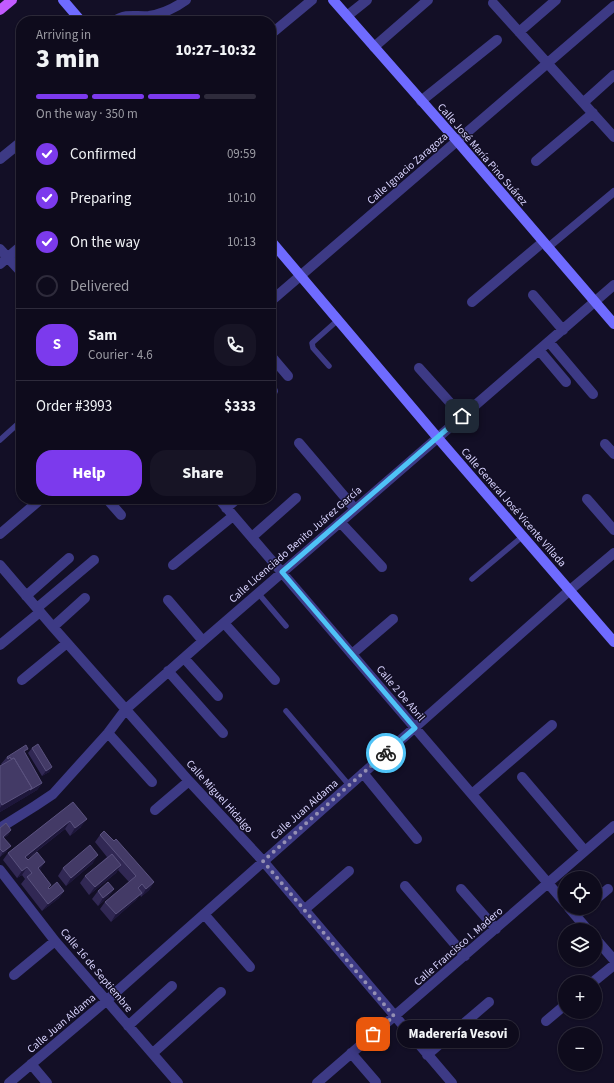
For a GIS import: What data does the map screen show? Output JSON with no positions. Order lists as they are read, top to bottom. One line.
{"streets":{"main road":["Calle José María Pino Suárez","Calle General José Vicente Villada"],"street":["Calle Ignacio Zaragoza","Calle Licenciado Benito Juárez García","Calle 2 De Abril","Calle Miguel Hidalgo","Calle Juan Aldama","Calle Francisco I. Madero","Calle 16 de Septiembre"]},"crossings":[["Calle José María Pino Suárez","Calle Ignacio Zaragoza"],["Calle José María Pino Suárez","Calle Licenciado Benito Juárez García"],["Calle Ignacio Zaragoza","Calle General José Vicente Villada"],["Calle General José Vicente Villada","Calle Licenciado Benito Juárez García"],["Calle General José Vicente Villada","Calle Juan Aldama"],["Calle Licenciado Benito Juárez García","Calle 2 De Abril"],["Calle Licenciado Benito Juárez García","Calle Miguel Hidalgo"],["Calle 2 De Abril","Calle Juan Aldama"],["Calle 2 De Abril","Calle Francisco I. Madero"],["Calle Miguel Hidalgo","Calle Juan Aldama"],["Calle Miguel Hidalgo","Calle Francisco I. Madero"],["Calle Juan Aldama","Calle 16 de Septiembre"]],"places":["Maderería Vesovi"],"page":{"heading":["3 min","Arriving in","10:27–10:32"],"panel":["Sam","Courier · 4.6","Order #3993","$333"],"bar":"On the way · 350 m","list":[["Confirmed","09:59"],["Preparing","10:10"],["On the way","10:13"],"Delivered"],"round":"S","buttons":["Help","Share"],"map_buttons":["+","−"],"bubble":"Maderería Vesovi"}}
